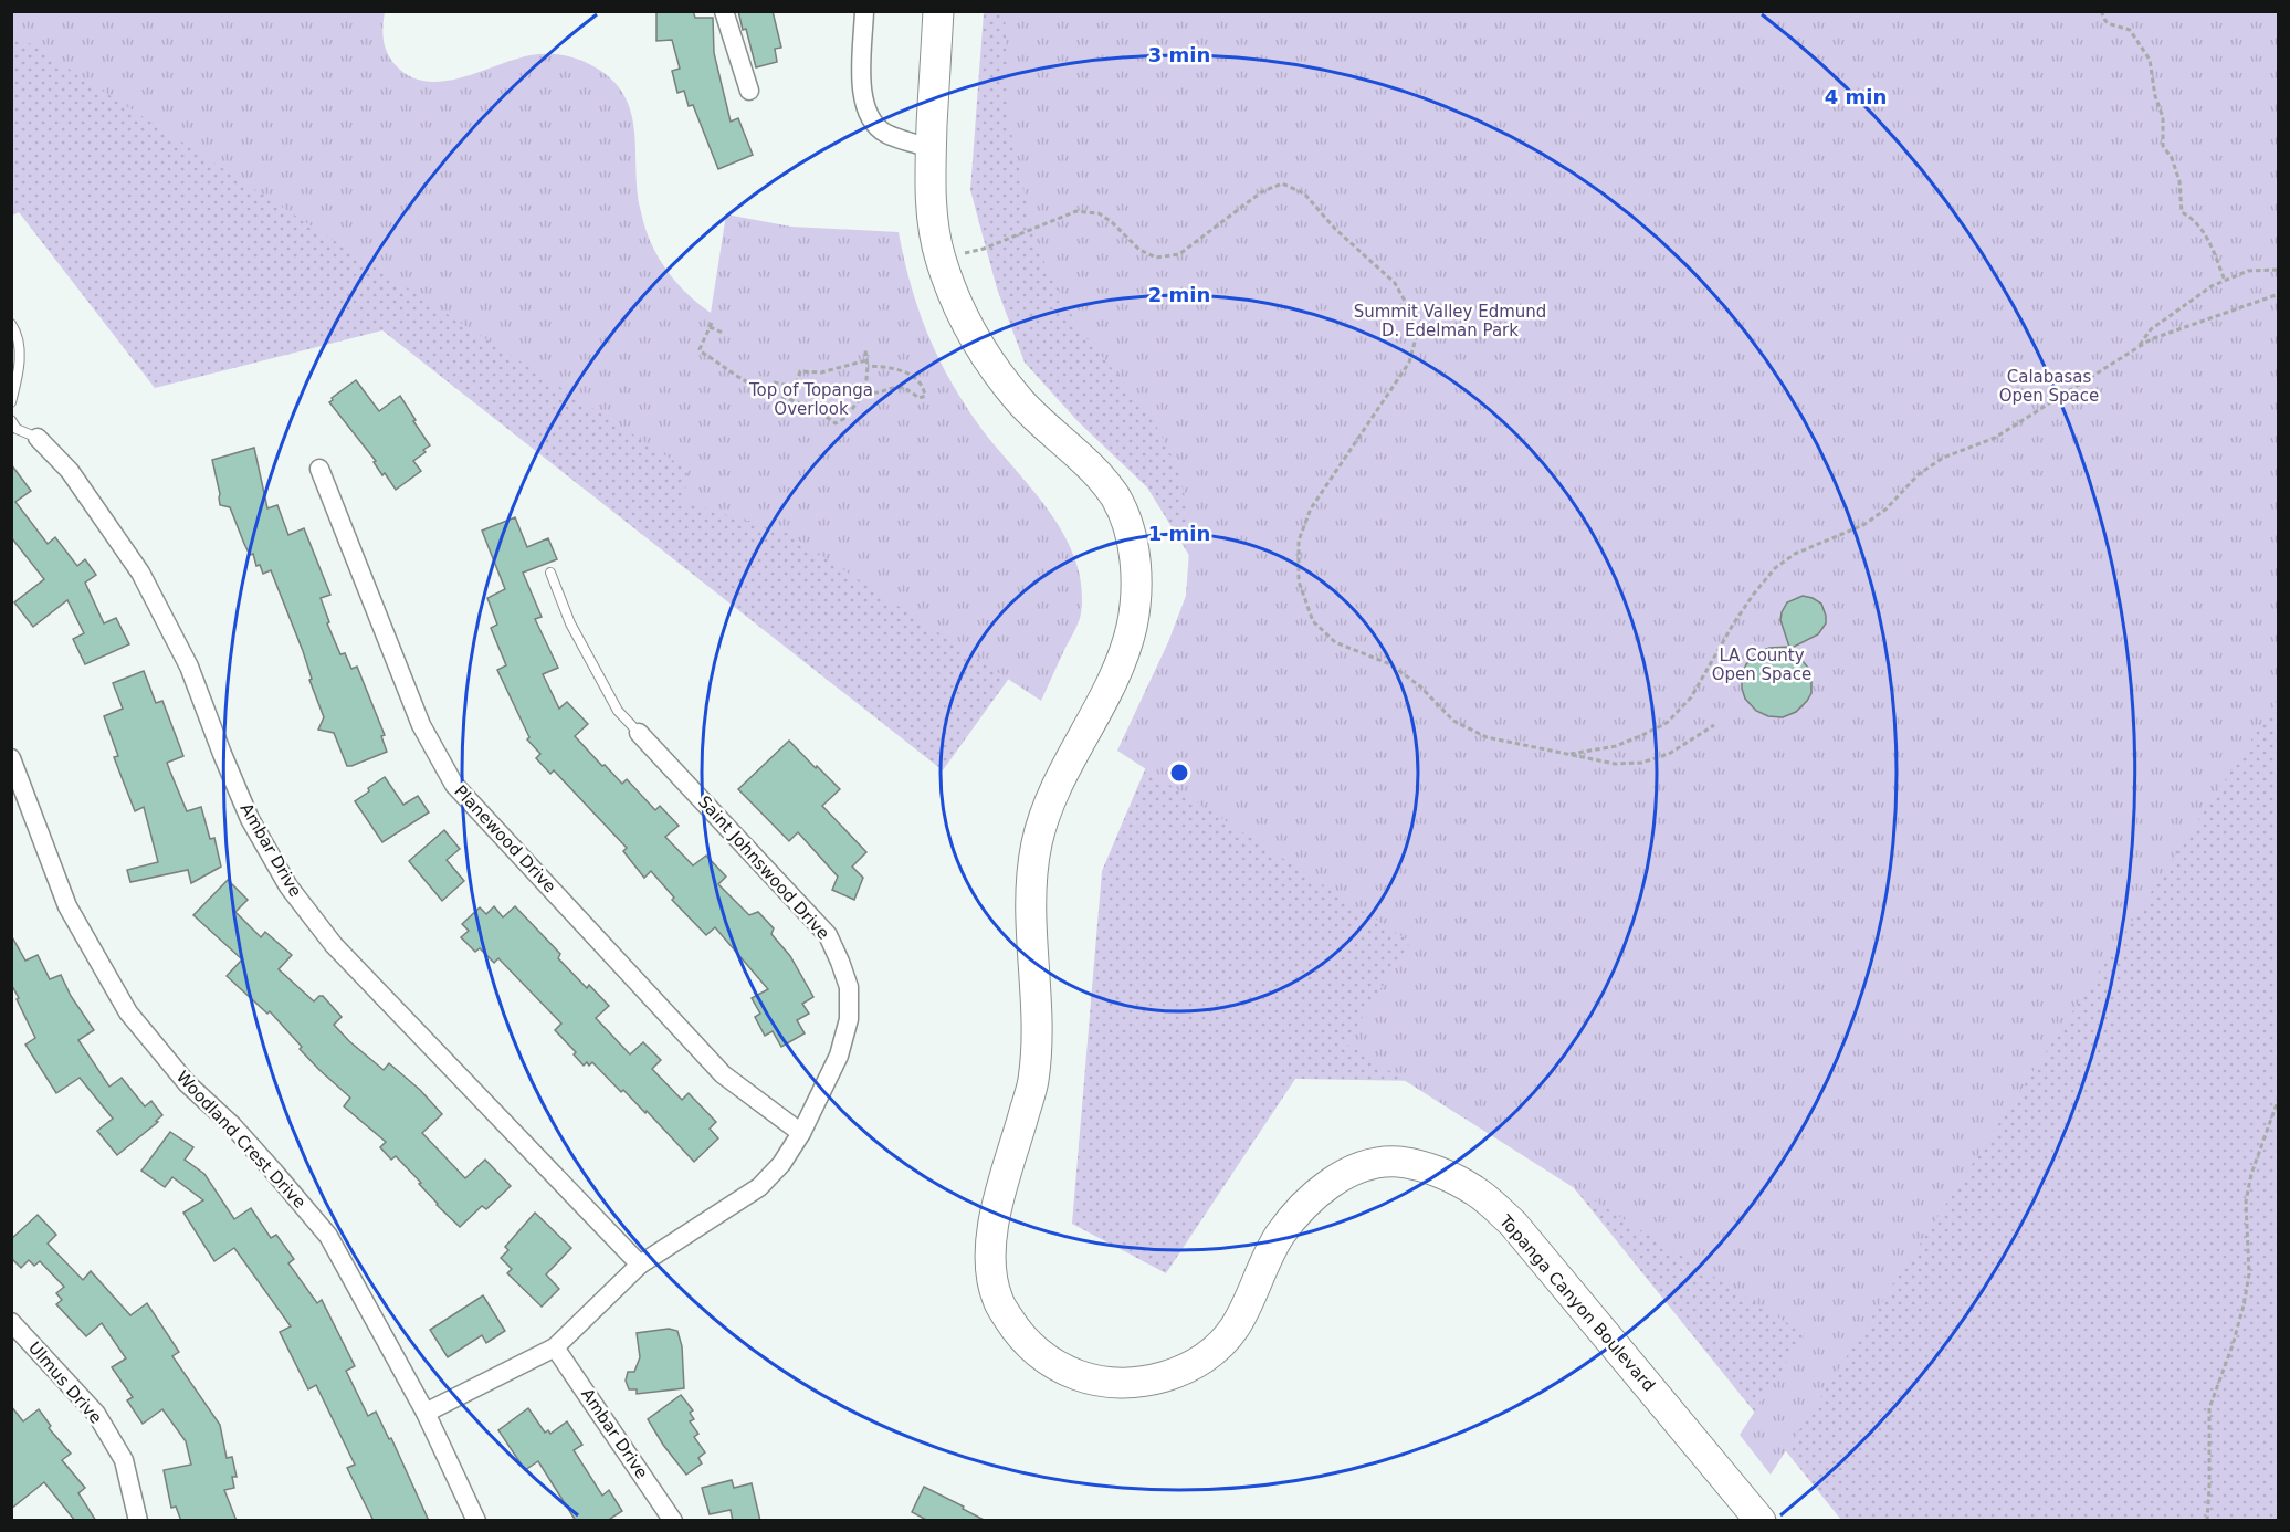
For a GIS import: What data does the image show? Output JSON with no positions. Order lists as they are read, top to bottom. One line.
{"streets":{"main road":["Topanga Canyon Boulevard"],"street":["Planewood Drive","Ambar Drive","Saint Johnswood Drive","Woodland Crest Drive","Ulmus Drive"]},"crossings":[["Planewood Drive","Saint Johnswood Drive"],["Ambar Drive","Saint Johnswood Drive"],["Saint Johnswood Drive","Woodland Crest Drive"]],"parks":["Summit Valley Edmund D. Edelman Park","Calabasas Open Space","Top of Topanga Overlook","LA County Open Space"],"rings":["3 min","4 min","2 min","1 min"]}
